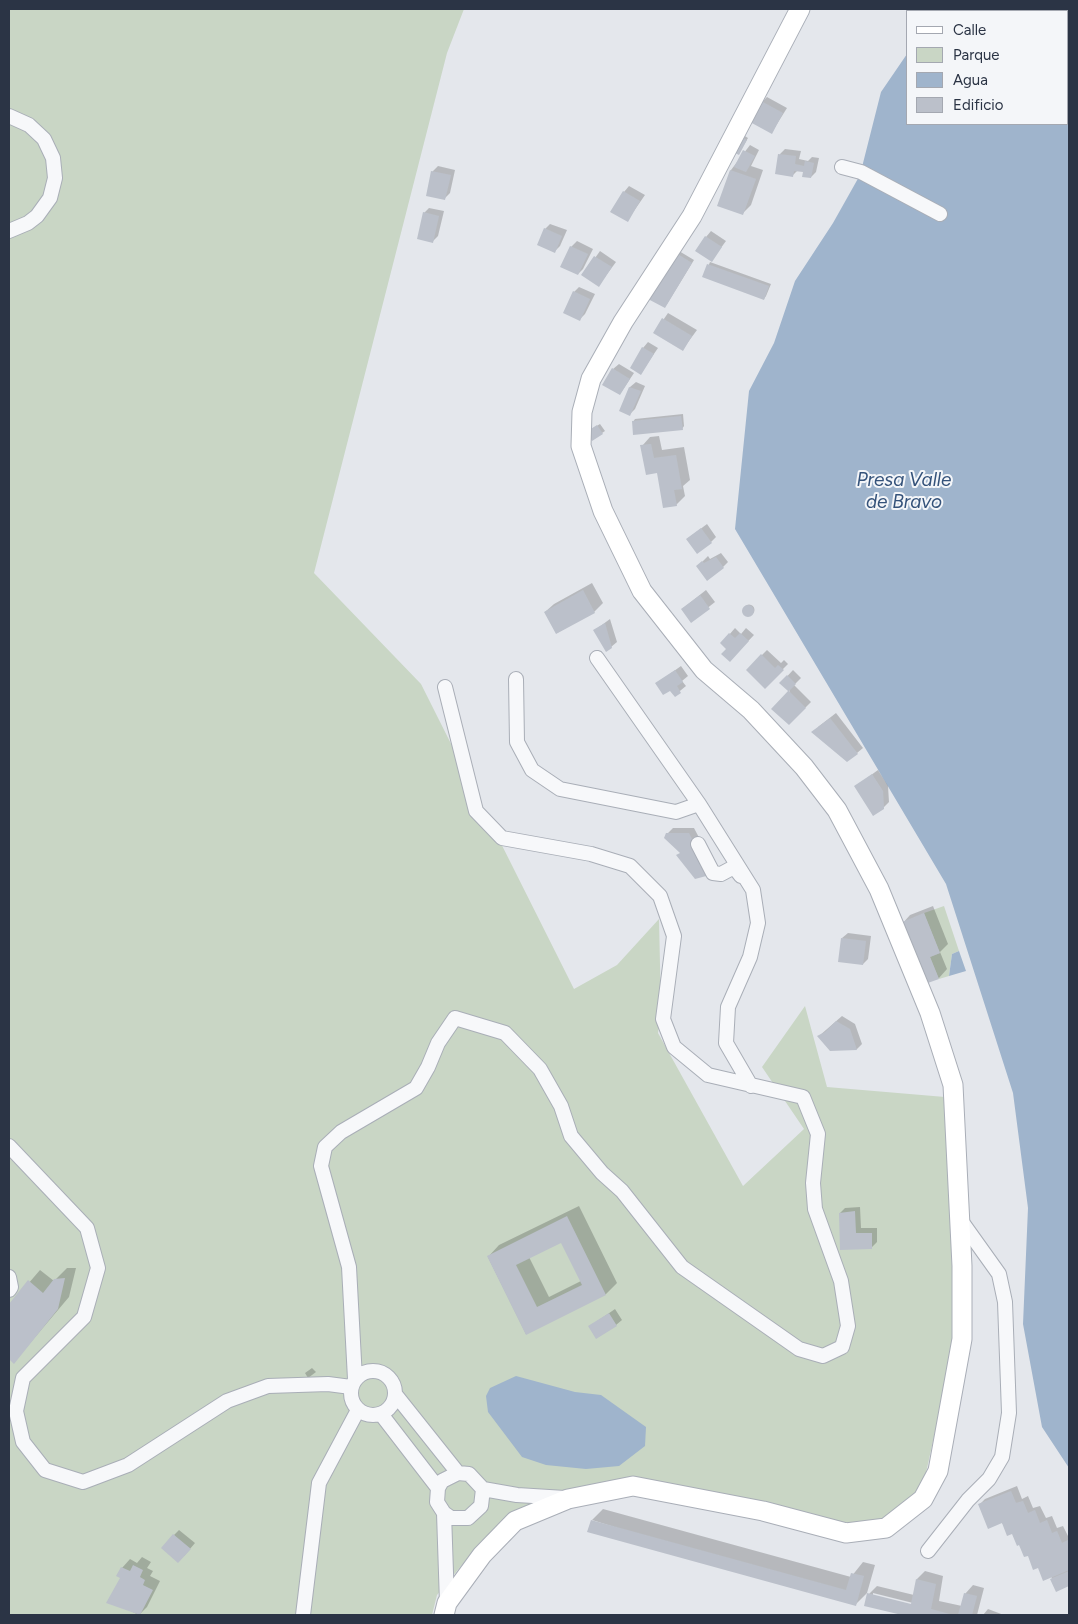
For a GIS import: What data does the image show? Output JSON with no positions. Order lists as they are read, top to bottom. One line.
{"water":["Presa Valle de Bravo"],"legend":["Calle","Parque","Agua","Edificio"]}
